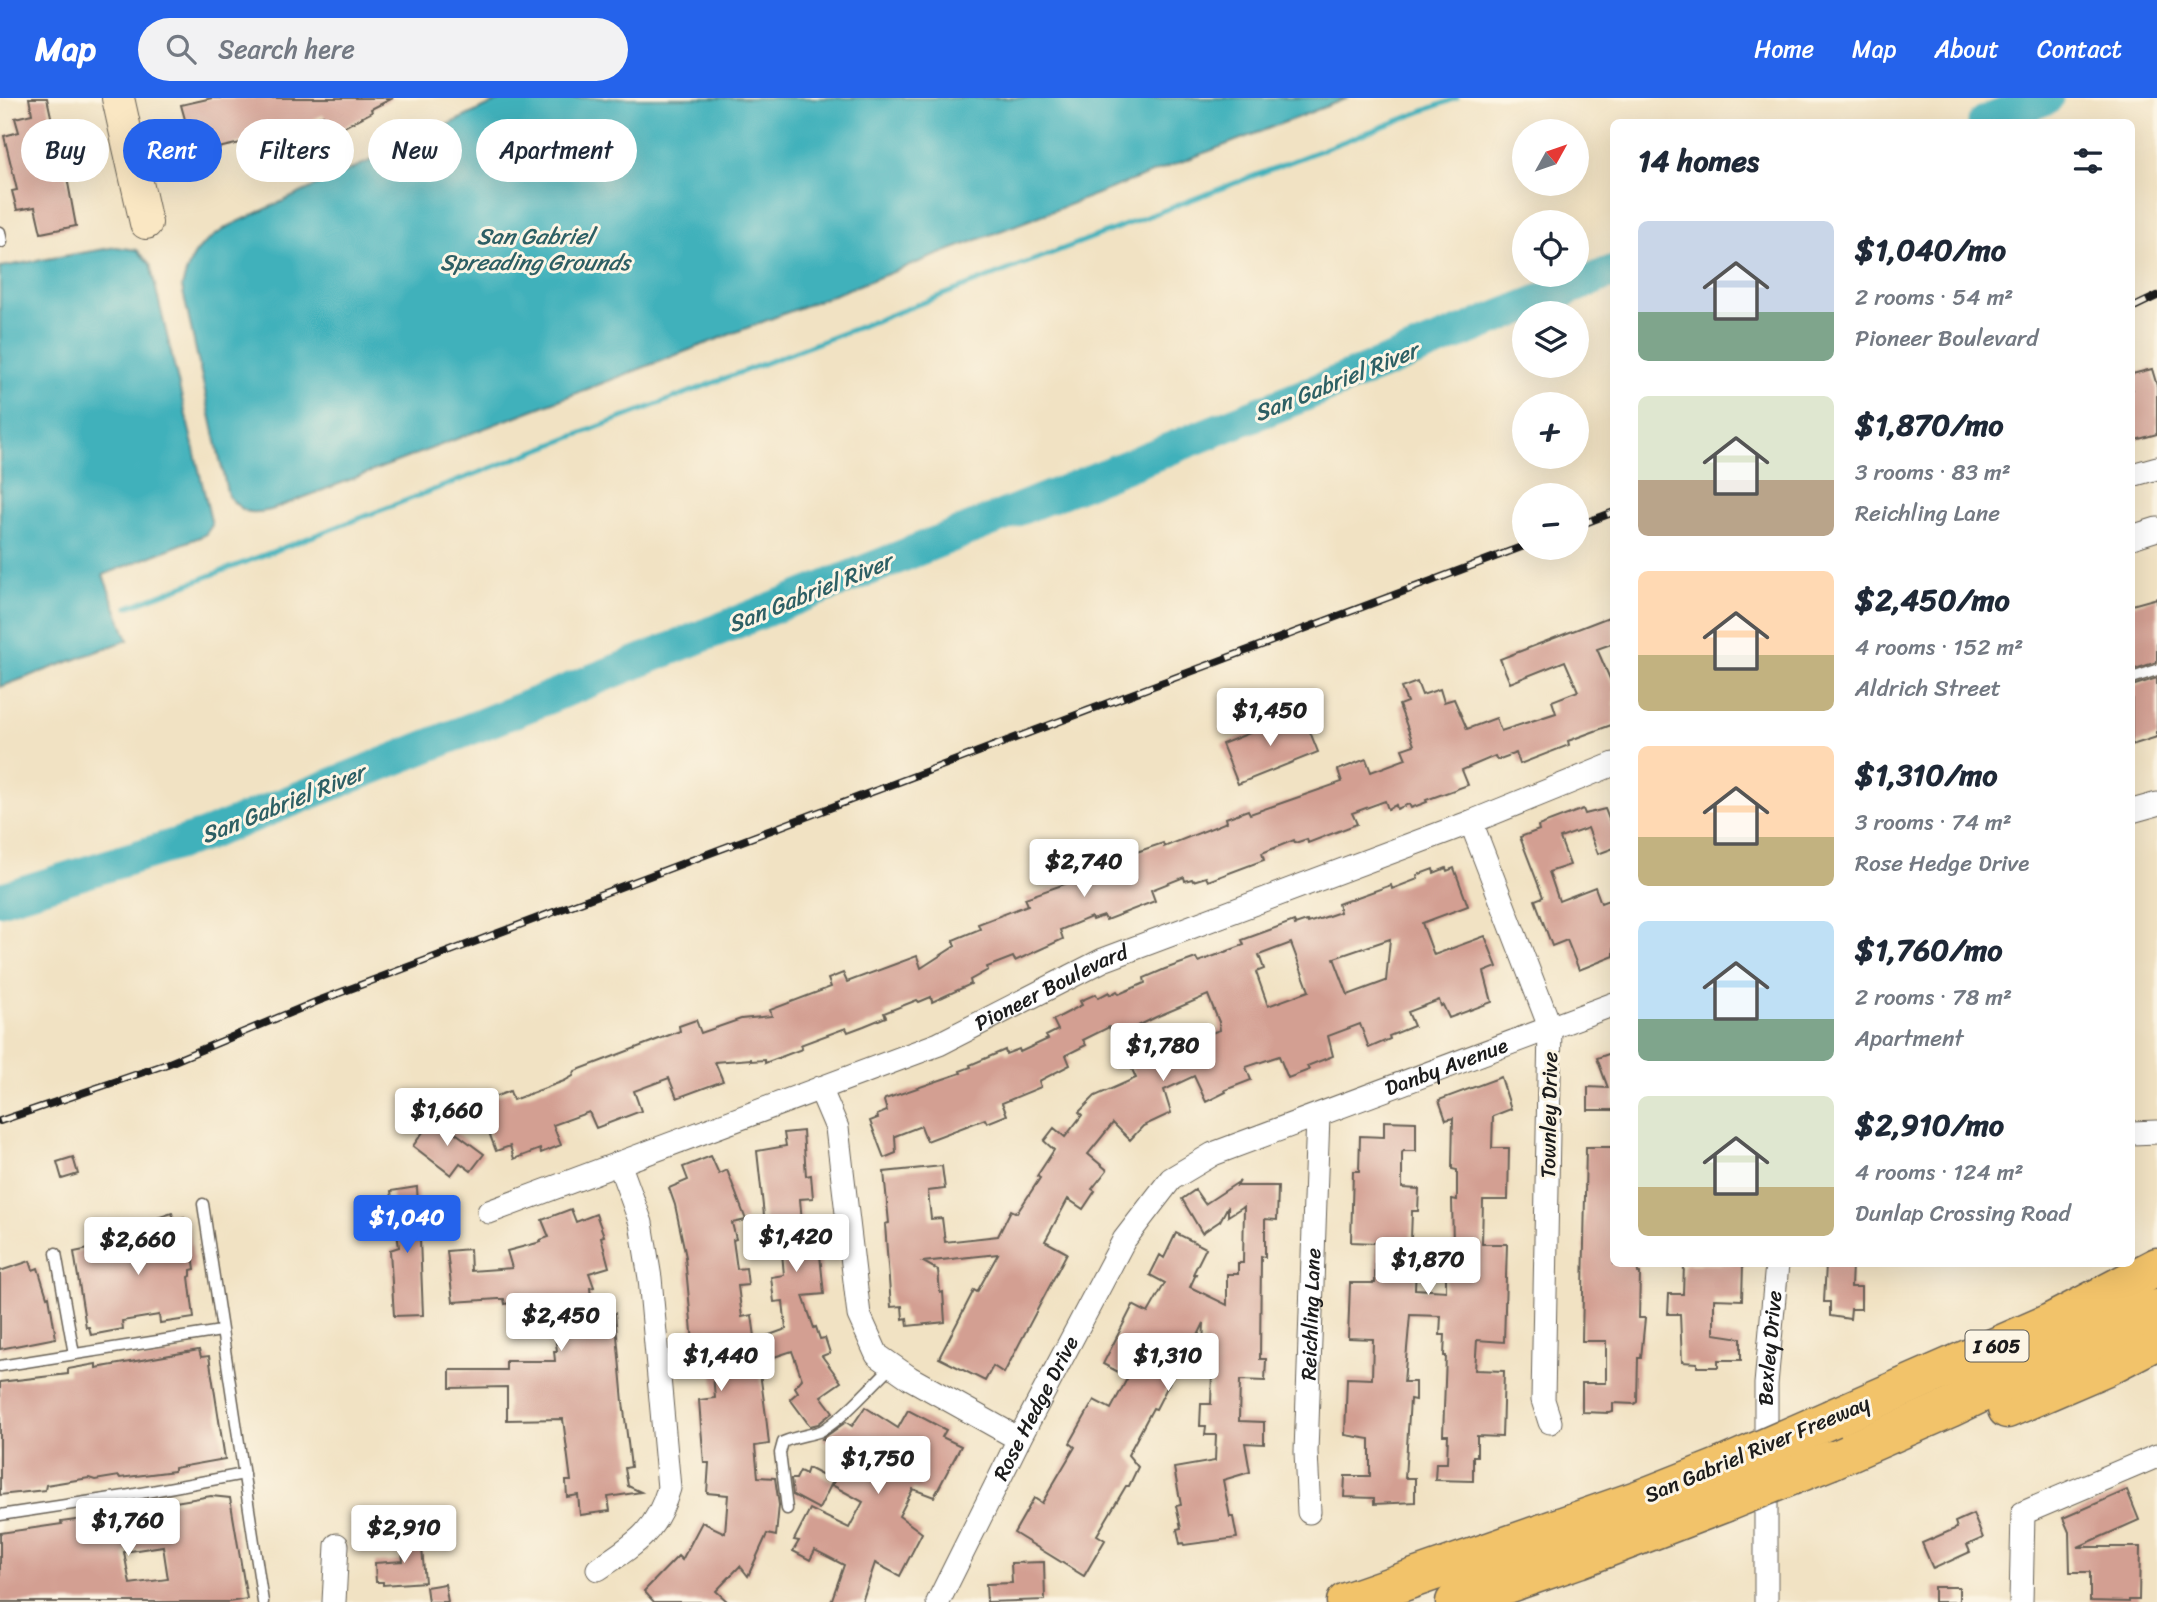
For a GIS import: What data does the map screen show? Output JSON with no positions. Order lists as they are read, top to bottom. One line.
{"streets":{"highway":["I 605","San Gabriel River Freeway"],"street":["Pioneer Boulevard","Danby Avenue","Townley Drive","Reichling Lane","Bexley Drive","Rose Hedge Drive"]},"crossings":[["Pioneer Boulevard","Townley Drive"],["Danby Avenue","Townley Drive"],["Danby Avenue","Reichling Lane"],["Danby Avenue","Rose Hedge Drive"],["Reichling Lane","Rose Hedge Drive"]],"water":["San Gabriel Spreading Grounds","San Gabriel River"],"north":"top right","page":{"header":"Map","search":"Search here","nav":["Home","Map","About","Contact"],"map_buttons":["+","−"],"chip":["Buy","Rent","Filters","New","Apartment"],"heading":"14 homes","list":[{"name":"$1,040/mo","note":"2 rooms · 54 m² · Pioneer Boulevard"},{"name":"$1,870/mo","note":"3 rooms · 83 m² · Reichling Lane"},{"name":"$2,450/mo","note":"4 rooms · 152 m² · Aldrich Street"},{"name":"$1,310/mo","note":"3 rooms · 74 m² · Rose Hedge Drive"},{"name":"$1,760/mo","note":"2 rooms · 78 m² · Apartment"},{"name":"$2,910/mo","note":"4 rooms · 124 m² · Dunlap Crossing Road"}],"price":["$1,450","$2,740","$1,780","$1,660","$1,040","$1,420","$2,660","$1,870","$2,450","$1,440","$1,310","$1,750","$1,760","$2,910"]}}
